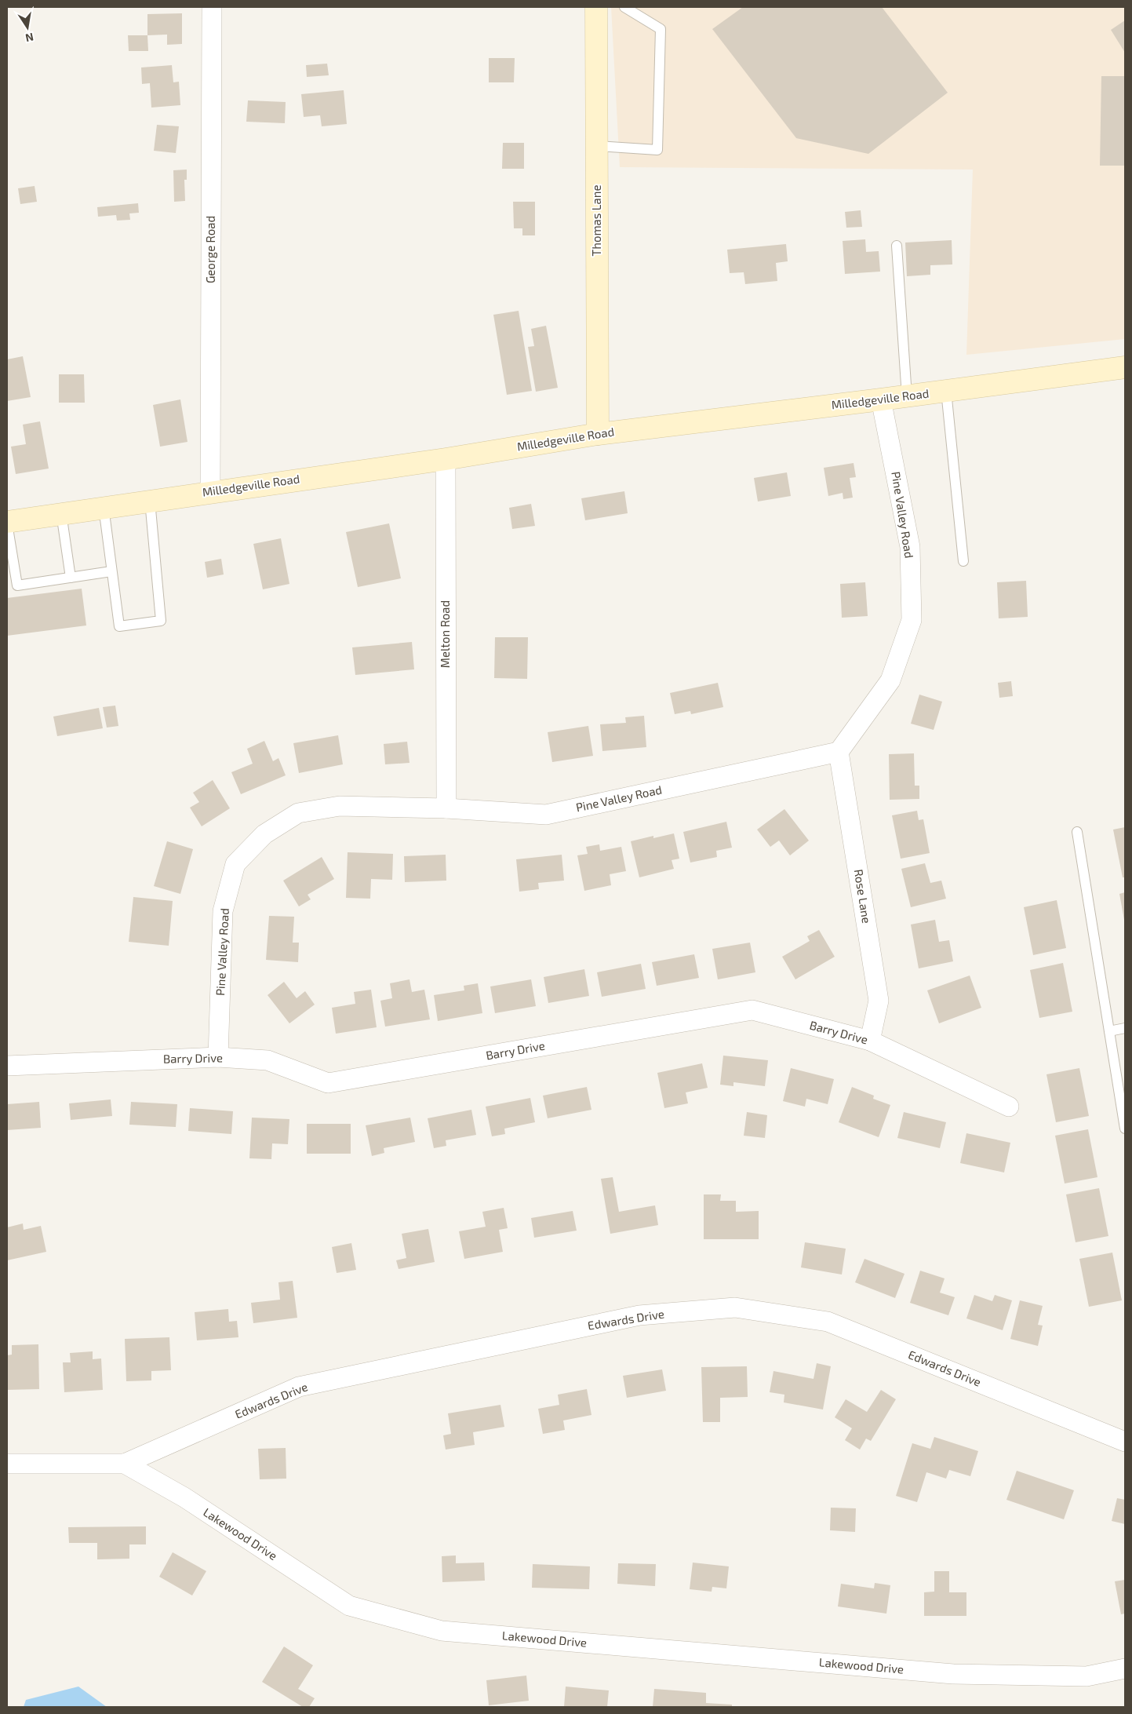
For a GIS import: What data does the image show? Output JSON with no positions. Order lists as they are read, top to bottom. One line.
{"streets":{"street":["Thomas Lane","George Road","Milledgeville Road","Pine Valley Road","Melton Road","Rose Lane","Barry Drive","Edwards Drive","Lakewood Drive"]},"crossings":[["Thomas Lane","Milledgeville Road"],["George Road","Milledgeville Road"],["Milledgeville Road","Pine Valley Road"],["Milledgeville Road","Melton Road"],["Pine Valley Road","Melton Road"],["Pine Valley Road","Rose Lane"],["Pine Valley Road","Barry Drive"],["Rose Lane","Barry Drive"],["Edwards Drive","Lakewood Drive"]],"north":"bottom"}
